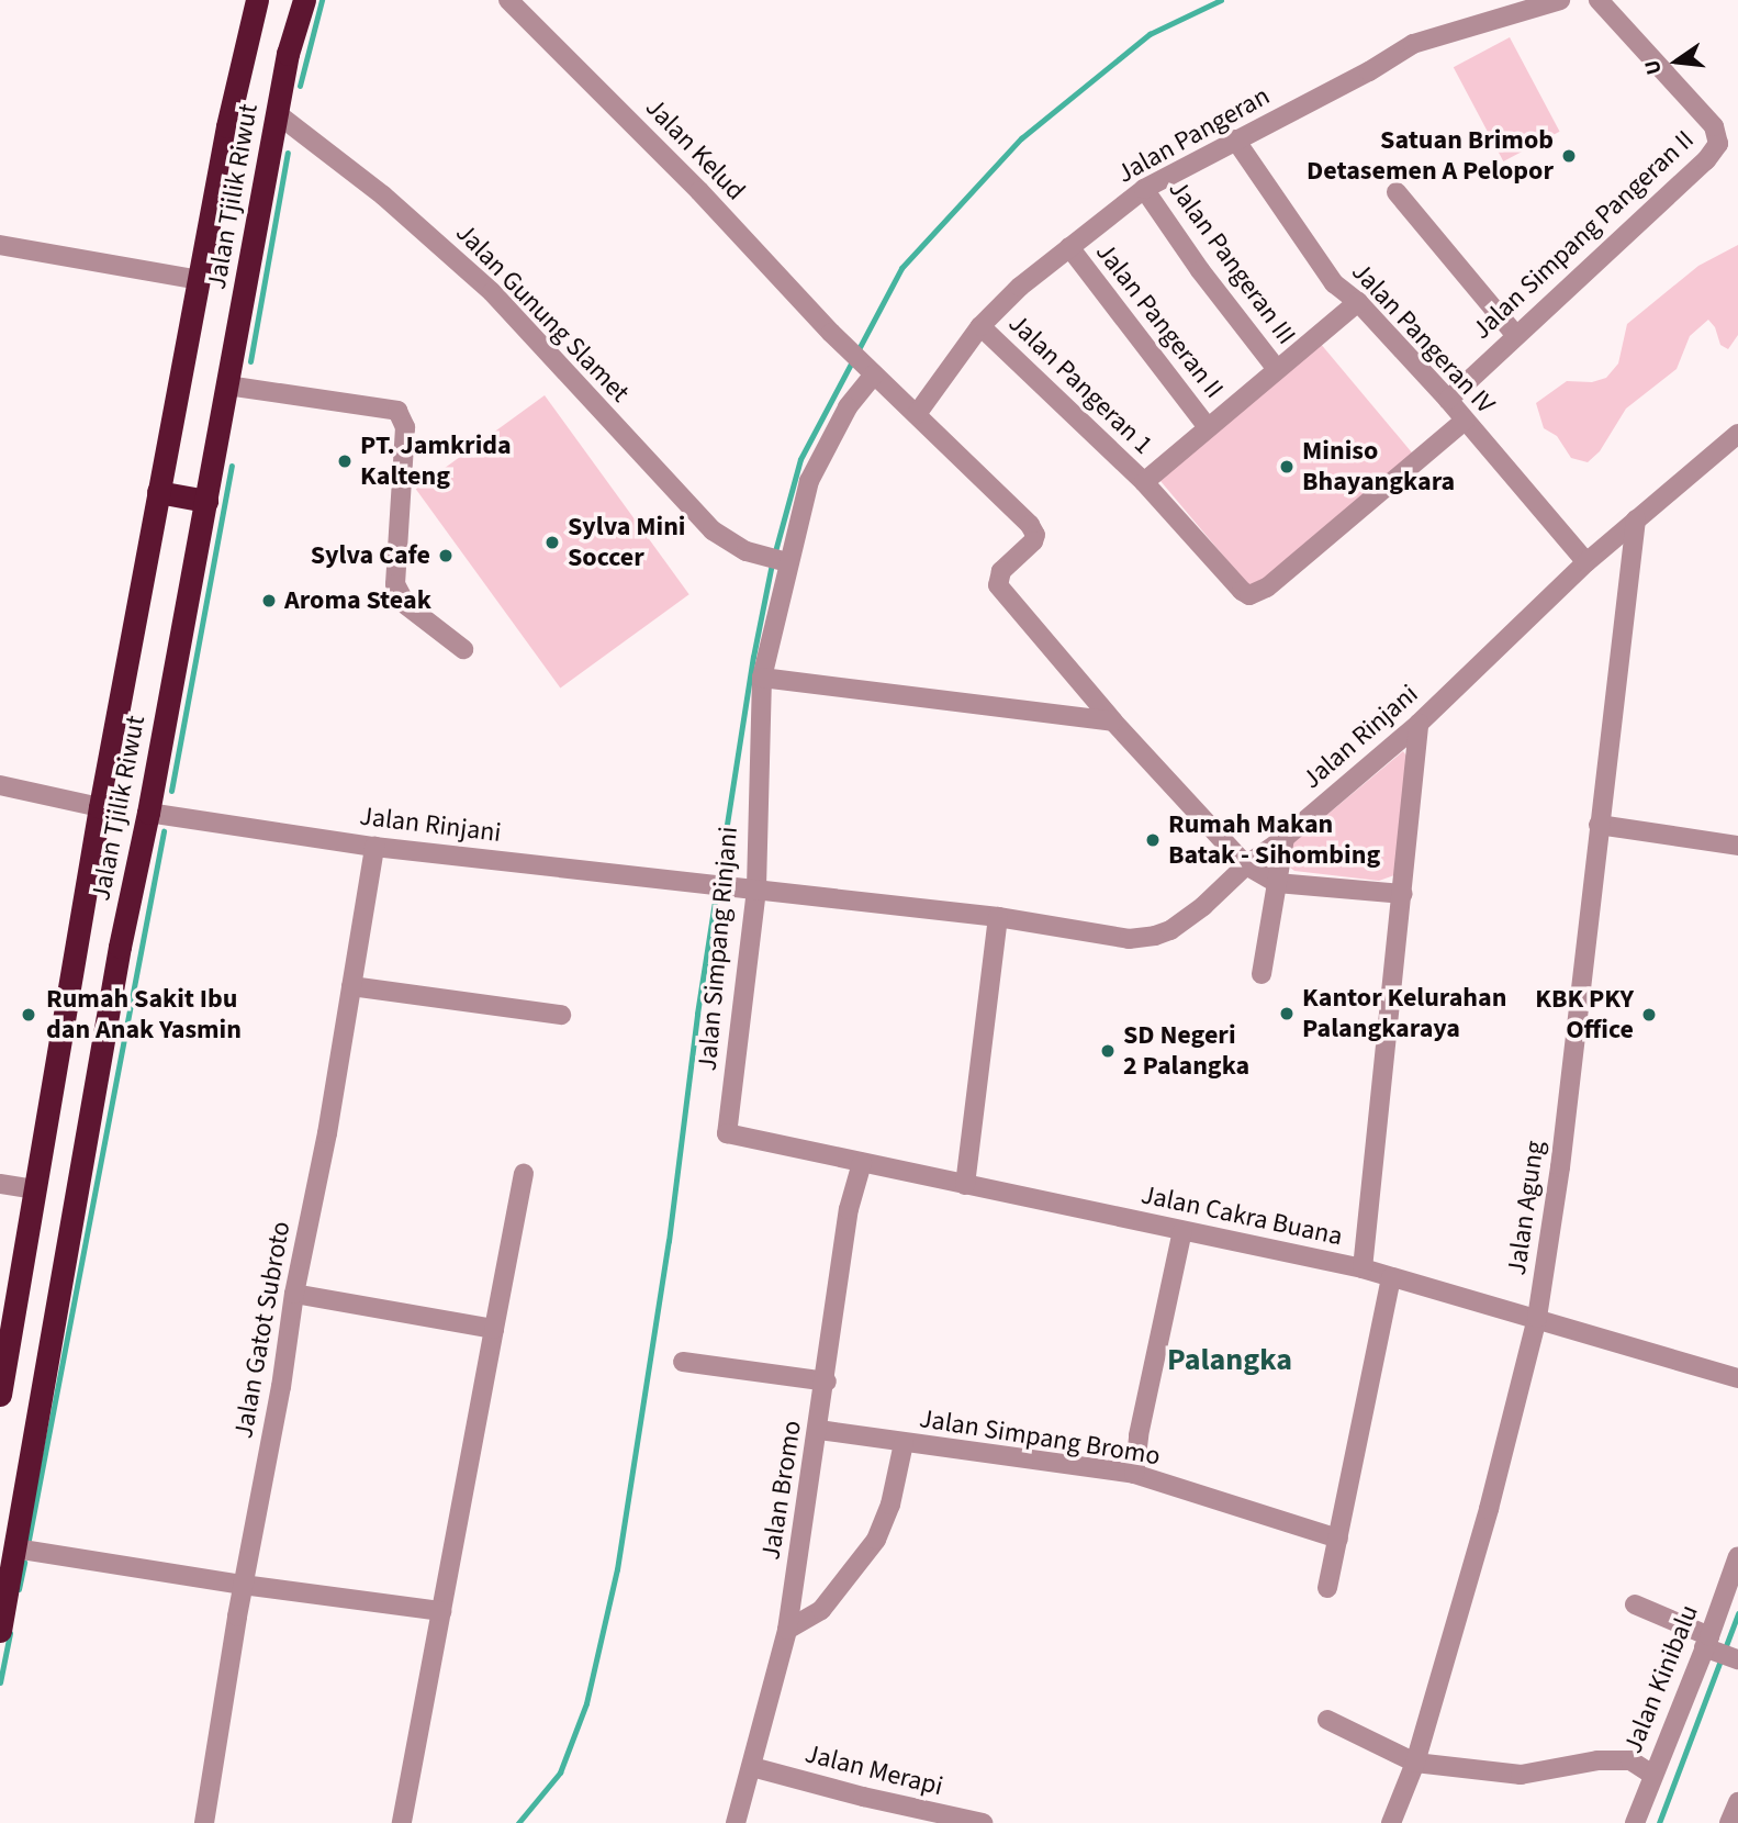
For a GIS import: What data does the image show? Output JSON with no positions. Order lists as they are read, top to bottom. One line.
{"streets":{"highway":["Jalan Tjilik Riwut"],"street":["Jalan Pangeran","Jalan Kelud","Jalan Simpang Pangeran II","Jalan Pangeran III","Jalan Gunung Slamet","Jalan Pangeran II","Jalan Pangeran IV","Jalan Pangeran 1","Jalan Rinjani","Jalan Simpang Rinjani","Jalan Agung","Jalan Cakra Buana","Jalan Gatot Subroto","Jalan Simpang Bromo","Jalan Bromo","Jalan Kinibalu","Jalan Merapi"]},"crossings":[["Jalan Pangeran","Jalan Pangeran III"],["Jalan Pangeran","Jalan Pangeran II"],["Jalan Pangeran","Jalan Pangeran IV"],["Jalan Pangeran","Jalan Pangeran 1"],["Jalan Kelud","Jalan Simpang Rinjani"],["Jalan Tjilik Riwut","Jalan Gunung Slamet"],["Jalan Tjilik Riwut","Jalan Rinjani"],["Jalan Simpang Pangeran II","Jalan Pangeran IV"],["Jalan Gunung Slamet","Jalan Simpang Rinjani"],["Jalan Pangeran IV","Jalan Pangeran 1"],["Jalan Pangeran IV","Jalan Rinjani"],["Jalan Rinjani","Jalan Simpang Rinjani"],["Jalan Rinjani","Jalan Agung"],["Jalan Rinjani","Jalan Gatot Subroto"],["Jalan Simpang Rinjani","Jalan Cakra Buana"],["Jalan Agung","Jalan Cakra Buana"],["Jalan Cakra Buana","Jalan Bromo"],["Jalan Simpang Bromo","Jalan Bromo"],["Jalan Bromo","Jalan Merapi"]],"districts":["Palangka"],"places":["Satuan Brimob Detasemen A Pelopor","PT. Jamkrida Kalteng","Miniso Bhayangkara","Sylva Mini Soccer","Sylva Cafe","Aroma Steak","Rumah Makan Batak - Sihombing","Kantor Kelurahan Palangkaraya","Rumah Sakit Ibu dan Anak Yasmin","KBK PKY Office","SD Negeri 2 Palangka"],"north":"left"}
